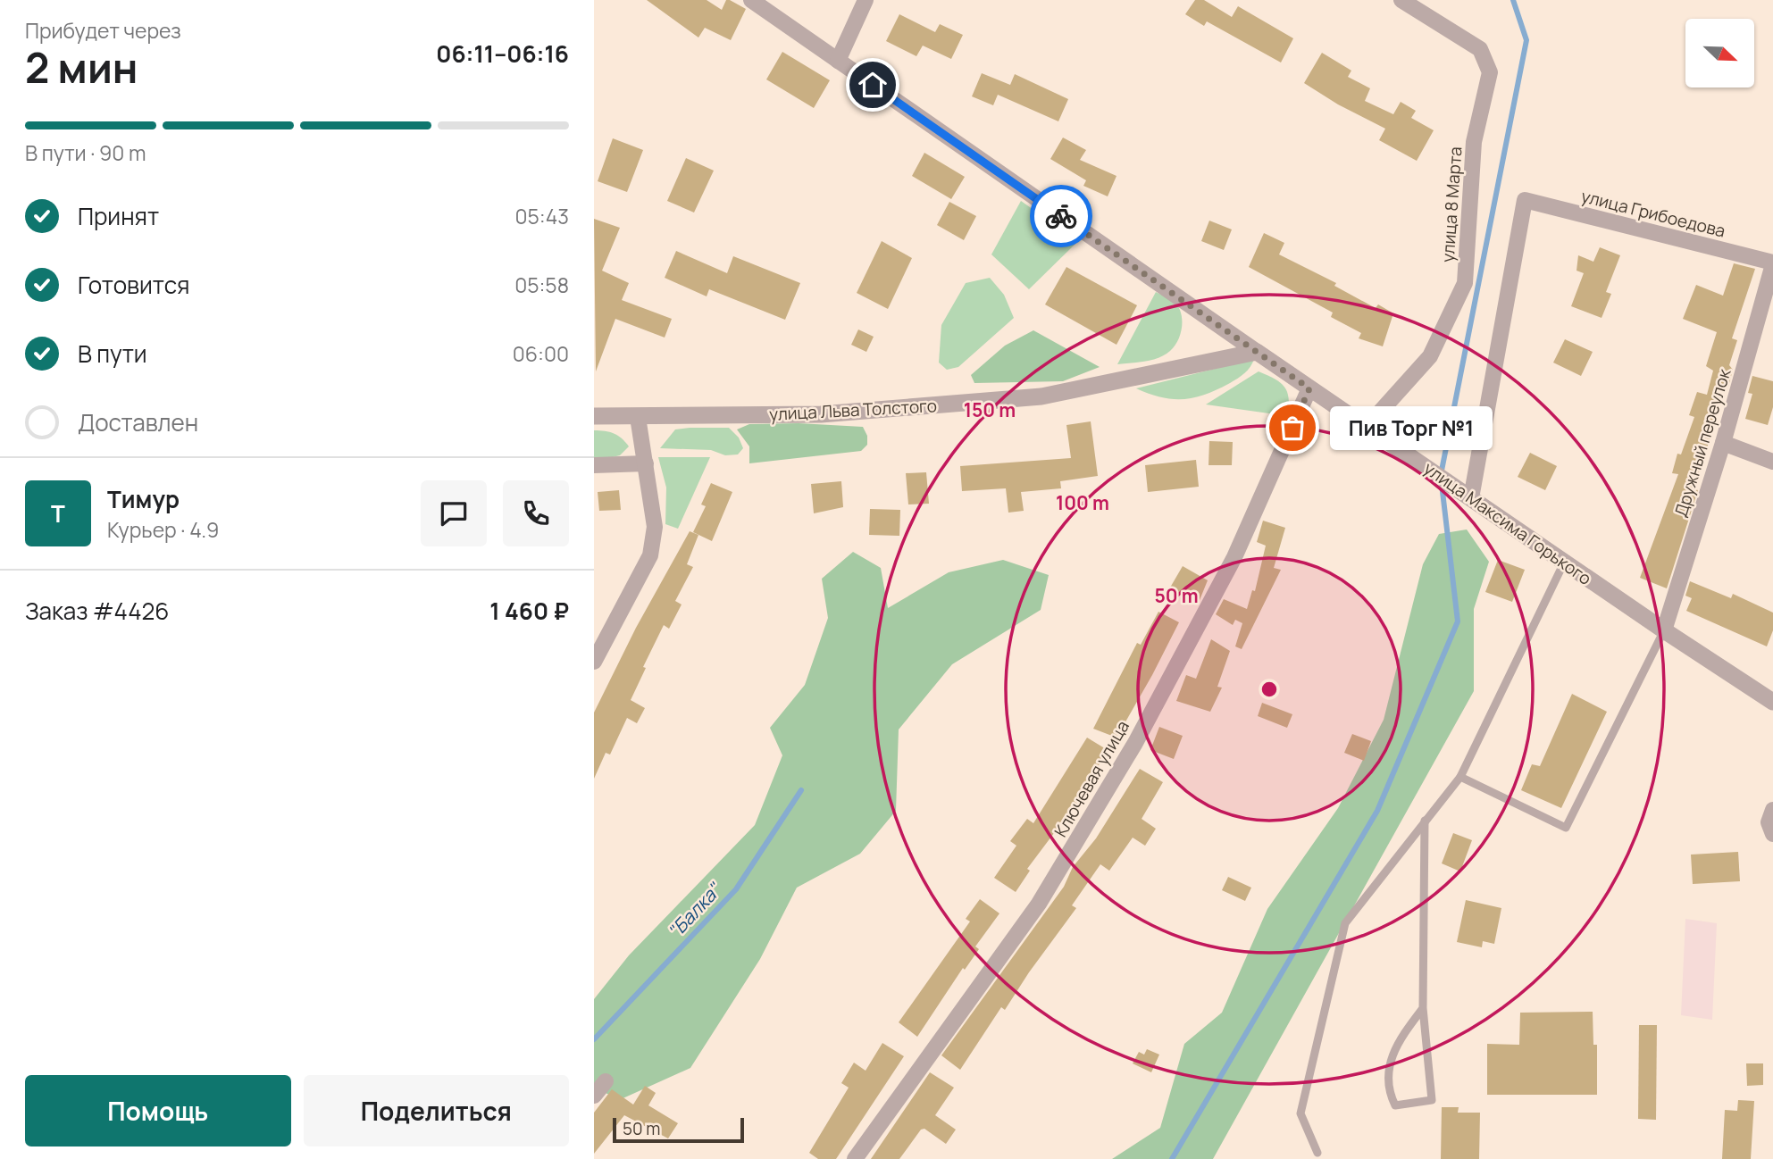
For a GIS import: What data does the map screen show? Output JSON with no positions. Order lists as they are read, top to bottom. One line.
{"streets":{"street":["улица 8 Марта","улица Грибоедова","улица Льва Толстого","Дружный переулок","улица Максима Горького","Ключевая улица"]},"crossings":[["улица 8 Марта","улица Максима Горького"],["улица Грибоедова","Дружный переулок"],["улица Грибоедова","улица Максима Горького"],["улица Льва Толстого","улица Максима Горького"],["Дружный переулок","улица Максима Горького"],["улица Максима Горького","Ключевая улица"]],"water":["\"Балка\""],"places":["Пив Торг №1"],"scale_bar":"50 m","north":"bottom right","page":{"heading":["2 мин","Прибудет через","06:11–06:16"],"panel":["Тимур","Курьер · 4.9","Заказ #4426","1 460 ₽"],"bar":"В пути · 90 m","list":[["Принят","05:43"],["Готовится","05:58"],["В пути","06:00"],"Доставлен"],"bubble":"Пив Торг №1","round":"Т","buttons":["Помощь","Поделиться"],"scale":"50 m"},"rings":["150 m","100 m","50 m"]}
